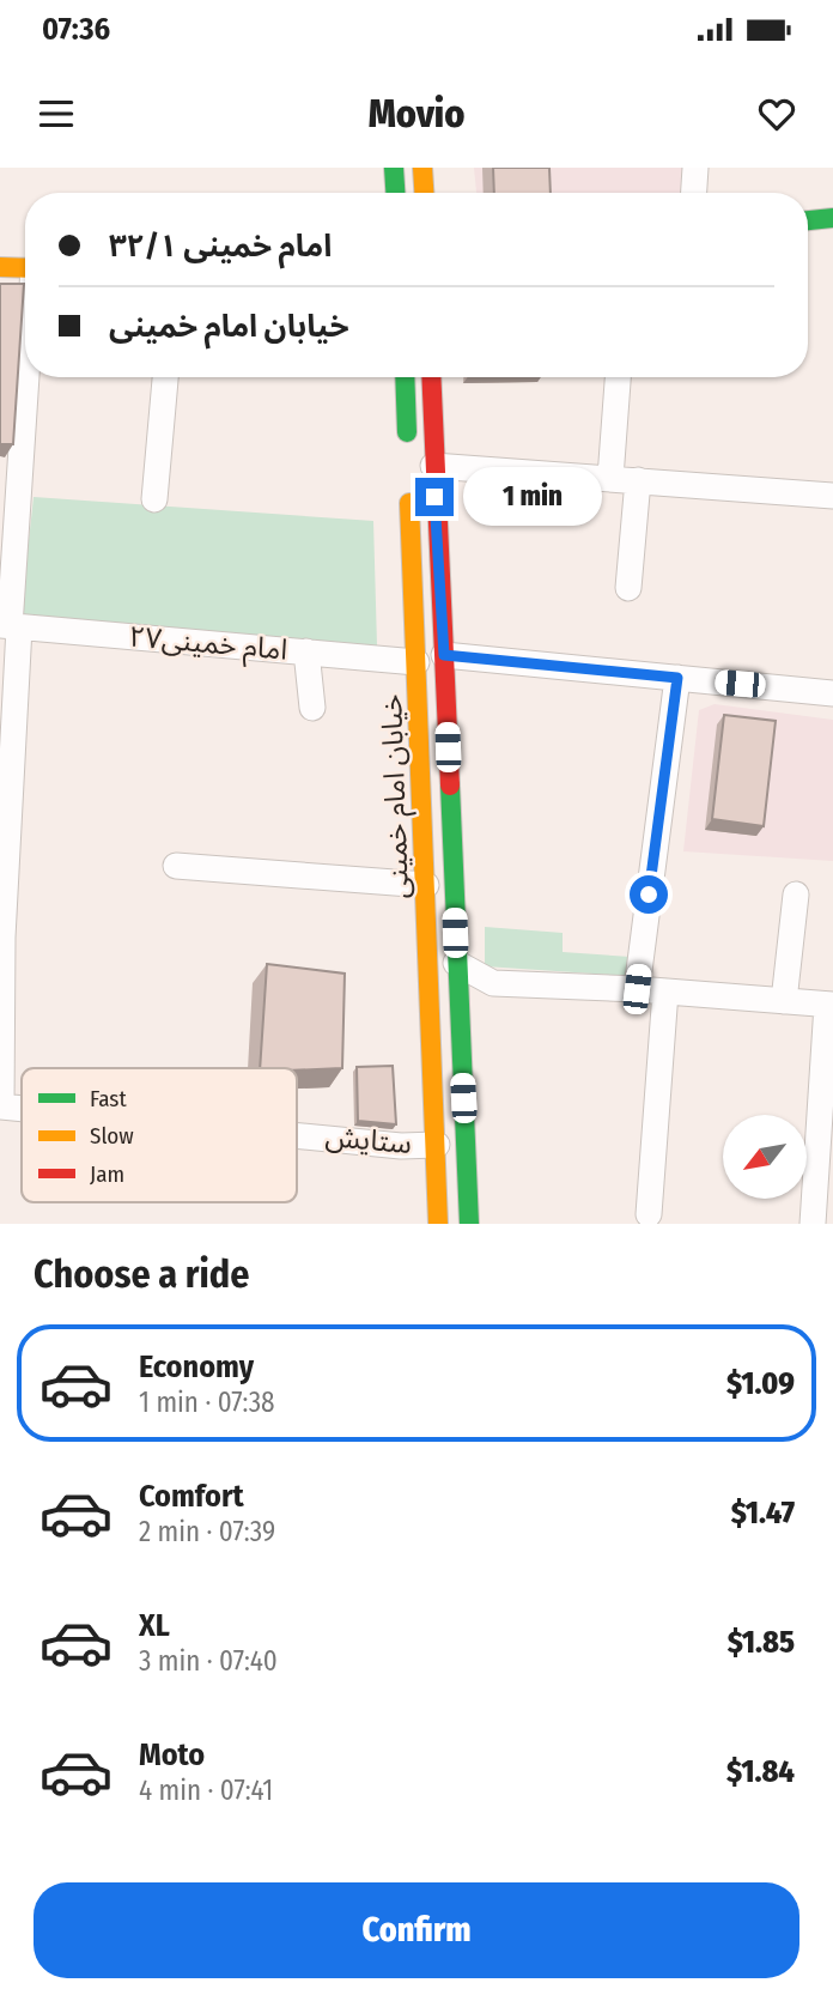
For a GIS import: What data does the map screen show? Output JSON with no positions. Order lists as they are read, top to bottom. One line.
{"streets":{"main road":["خیابان امام خمینی"],"street":["امام خمینی۲۷","ستایش"]},"crossings":[["امام خمینی۲۷","خیابان امام خمینی"],["خیابان امام خمینی","ستایش"]],"legend":["Fast","Slow","Jam"],"north":"bottom left","page":{"status":"07:36","header":"Movio","banner":["امام خمینی ۳۲/۱","خیابان امام خمینی"],"bubble":"1 min","heading":"Choose a ride","list":[{"name":"Economy","note":"1 min · 07:38","value":"$1.09"},{"name":"Comfort","note":"2 min · 07:39","value":"$1.47"},{"name":"XL","note":"3 min · 07:40","value":"$1.85"},{"name":"Moto","note":"4 min · 07:41","value":"$1.84"}],"buttons":"Confirm"}}
